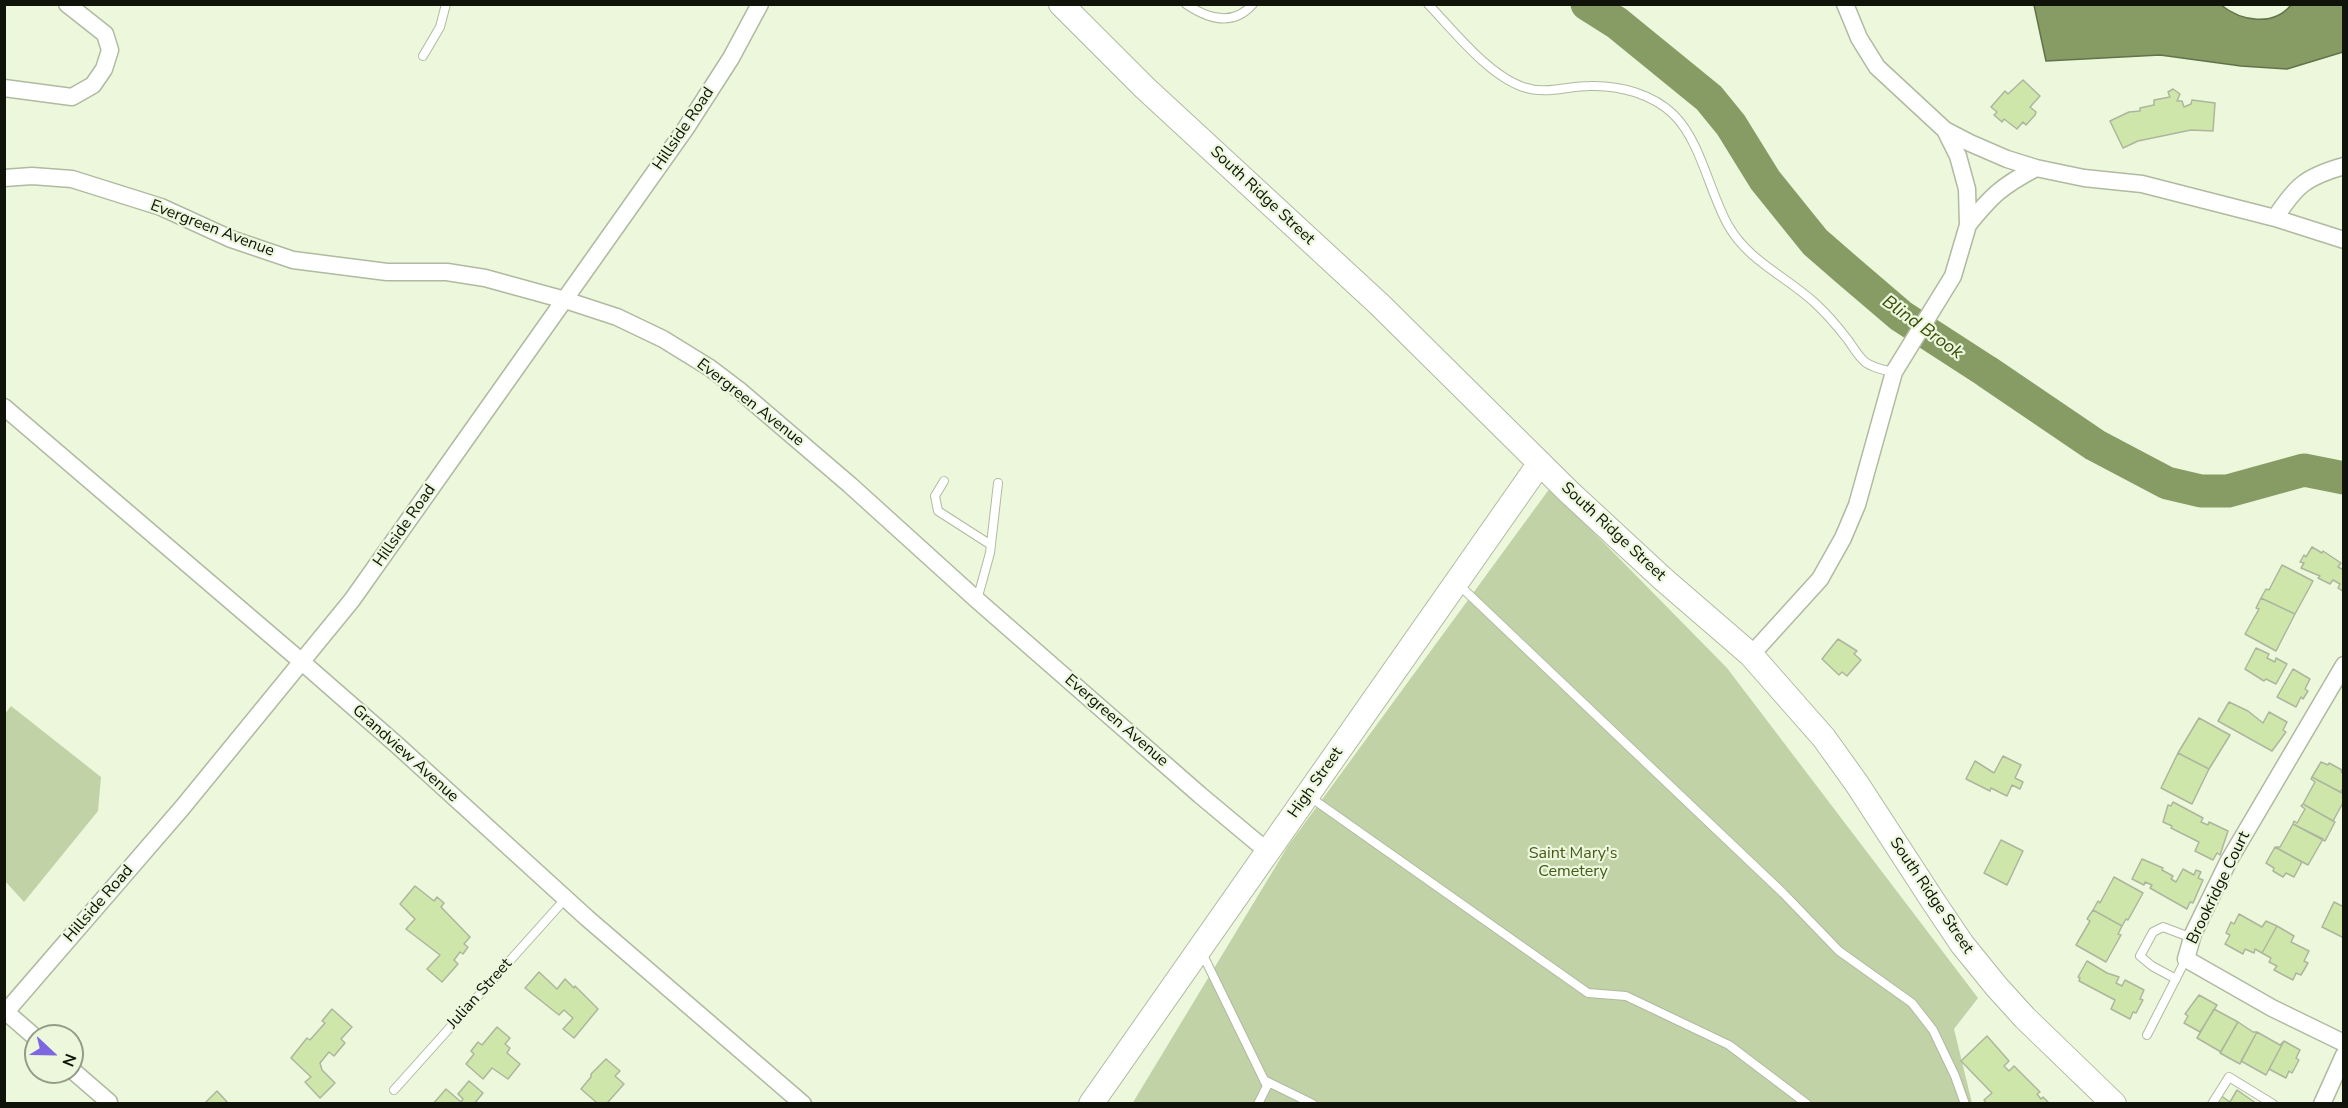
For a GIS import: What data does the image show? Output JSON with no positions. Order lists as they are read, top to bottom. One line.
{"streets":{"street":["Hillside Road","South Ridge Street","Evergreen Avenue","Grandview Avenue","High Street","Brookridge Court"],"lane":["Julian Street"]},"crossings":[["Hillside Road","Evergreen Avenue"],["Hillside Road","Grandview Avenue"],["South Ridge Street","High Street"],["Evergreen Avenue","High Street"],["Grandview Avenue","Julian Street"]],"water":["Blind Brook"],"parks":["Saint Mary's Cemetery"],"north":"right"}
